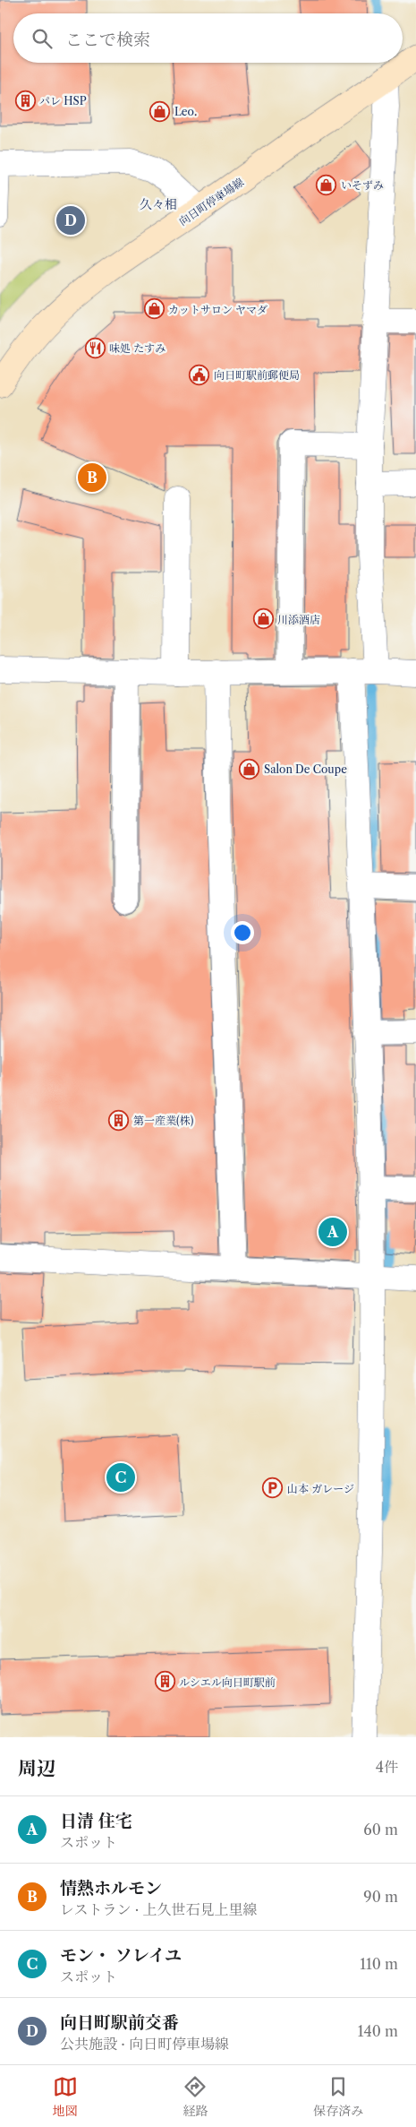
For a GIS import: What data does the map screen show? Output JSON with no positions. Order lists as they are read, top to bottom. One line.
{"streets":{"main road":["向日町停車場線"]},"districts":["久々相"],"places":{"building":["パレ HSP","第一産業(株)","ルシエル向日町駅前"],"shop":["Leo.","いそずみ","カットサロン ヤマダ","川添酒店","Salon De Coupe"],"restaurant":["味処 たすみ"],"public building":["向日町駅前郵便局"],"parking":["山本 ガレージ"]},"page":{"search":"ここで検索","pins":["D","B","A","C"],"heading":["周辺","4件"],"list":[{"mark":"A","name":"日清 住宅","note":"スポット","value":"60 m"},{"mark":"B","name":"情熱ホルモン","note":"レストラン · 上久世石見上里線","value":"90 m"},{"mark":"C","name":"モン・ ソレイユ","note":"スポット","value":"110 m"},{"mark":"D","name":"向日町駅前交番","note":"公共施設 · 向日町停車場線","value":"140 m"}],"nav":["地図","経路","保存済み"]}}
